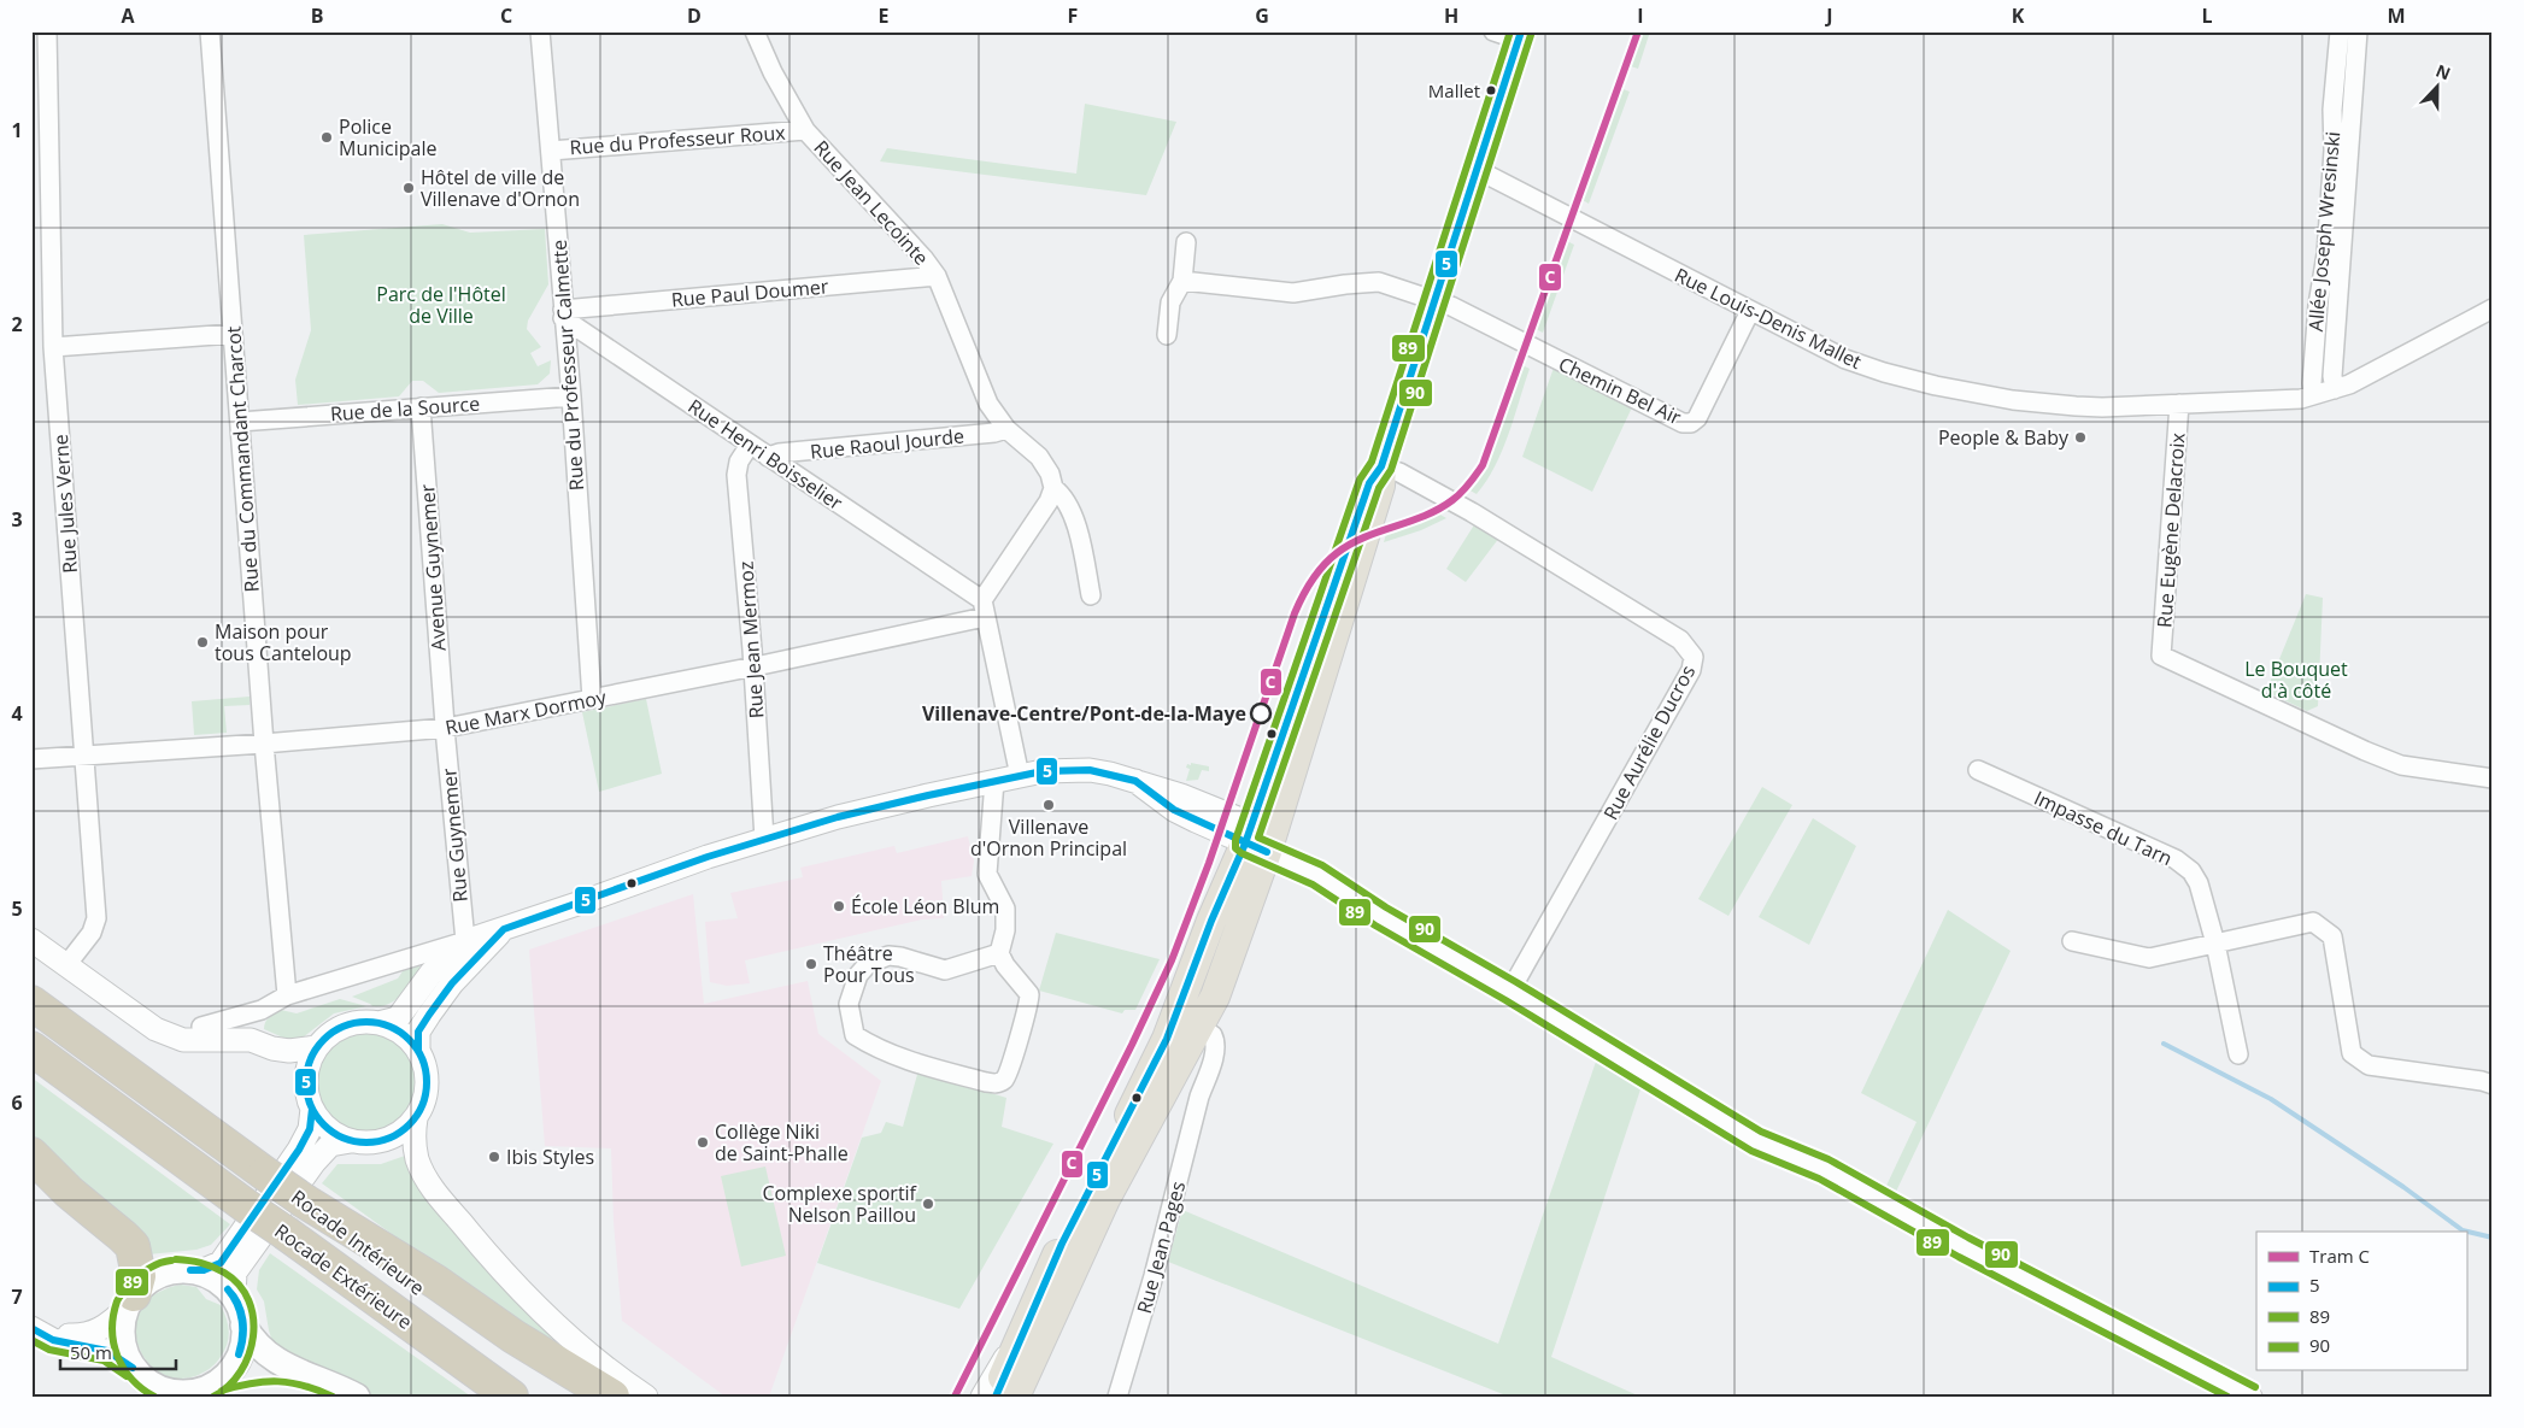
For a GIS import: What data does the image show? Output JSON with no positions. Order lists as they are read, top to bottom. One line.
{"streets":{"highway":["Rocade Intérieure","Rocade Extérieure"],"street":["Rue du Professeur Roux","Rue Jean Lecointe","Allée Joseph Wresinski","Rue Paul Doumer","Rue Louis-Denis Mallet","Rue du Professeur Calmette","Chemin Bel Air","Rue de la Source","Rue Raoul Jourde","Rue Henri Boisselier","Rue du Commandant Charcot","Rue Jules Verne","Rue Eugène Delacroix","Avenue Guynemer","Rue Jean Mermoz","Rue Marx Dormoy","Rue Aurélie Ducros","Impasse du Tarn","Rue Guynemer","Rue Jean Pages"]},"crossings":[["Rue du Professeur Roux","Rue Jean Lecointe"],["Rue du Professeur Roux","Rue du Professeur Calmette"],["Rue Jean Lecointe","Rue Paul Doumer"],["Rue Jean Lecointe","Rue Raoul Jourde"],["Allée Joseph Wresinski","Rue Louis-Denis Mallet"],["Rue Paul Doumer","Rue du Professeur Calmette"],["Rue Paul Doumer","Rue Henri Boisselier"],["Rue Louis-Denis Mallet","Chemin Bel Air"],["Rue Louis-Denis Mallet","Rue Eugène Delacroix"],["Rue du Professeur Calmette","Rue de la Source"],["Rue du Professeur Calmette","Rue Henri Boisselier"],["Rue du Professeur Calmette","Rue Marx Dormoy"],["Rue de la Source","Rue du Commandant Charcot"],["Rue de la Source","Avenue Guynemer"],["Rue Raoul Jourde","Rue Henri Boisselier"],["Rue Henri Boisselier","Rue Jean Mermoz"],["Rue Henri Boisselier","Rue Marx Dormoy"],["Rue du Commandant Charcot","Rue Marx Dormoy"],["Rue Jules Verne","Rue Marx Dormoy"],["Avenue Guynemer","Rue Marx Dormoy"],["Avenue Guynemer","Rue Guynemer"],["Rue Jean Mermoz","Rue Marx Dormoy"],["Rue Marx Dormoy","Rue Guynemer"]],"parks":["Parc de l'Hôtel de Ville","Le Bouquet d'à côté"],"places":["Mallet","Police Municipale","Hôtel de ville de Villenave d'Ornon","People & Baby","Maison pour tous Canteloup","Villenave-Centre/Pont-de-la-Maye","Villenave d'Ornon Principal","École Léon Blum","Théâtre Pour Tous","Collège Niki de Saint-Phalle","Ibis Styles","Complexe sportif Nelson Paillou"],"lines":["tram line C","transit line 5","transit line 89","transit line 90"],"legend":["Tram C","5","89","90"],"scale_bar":"50 m","north":"top","grid":{"columns":["A","B","C","D","E","F","G","H","I","J","K","L","M"],"rows":["1","2","3","4","5","6","7"]}}
